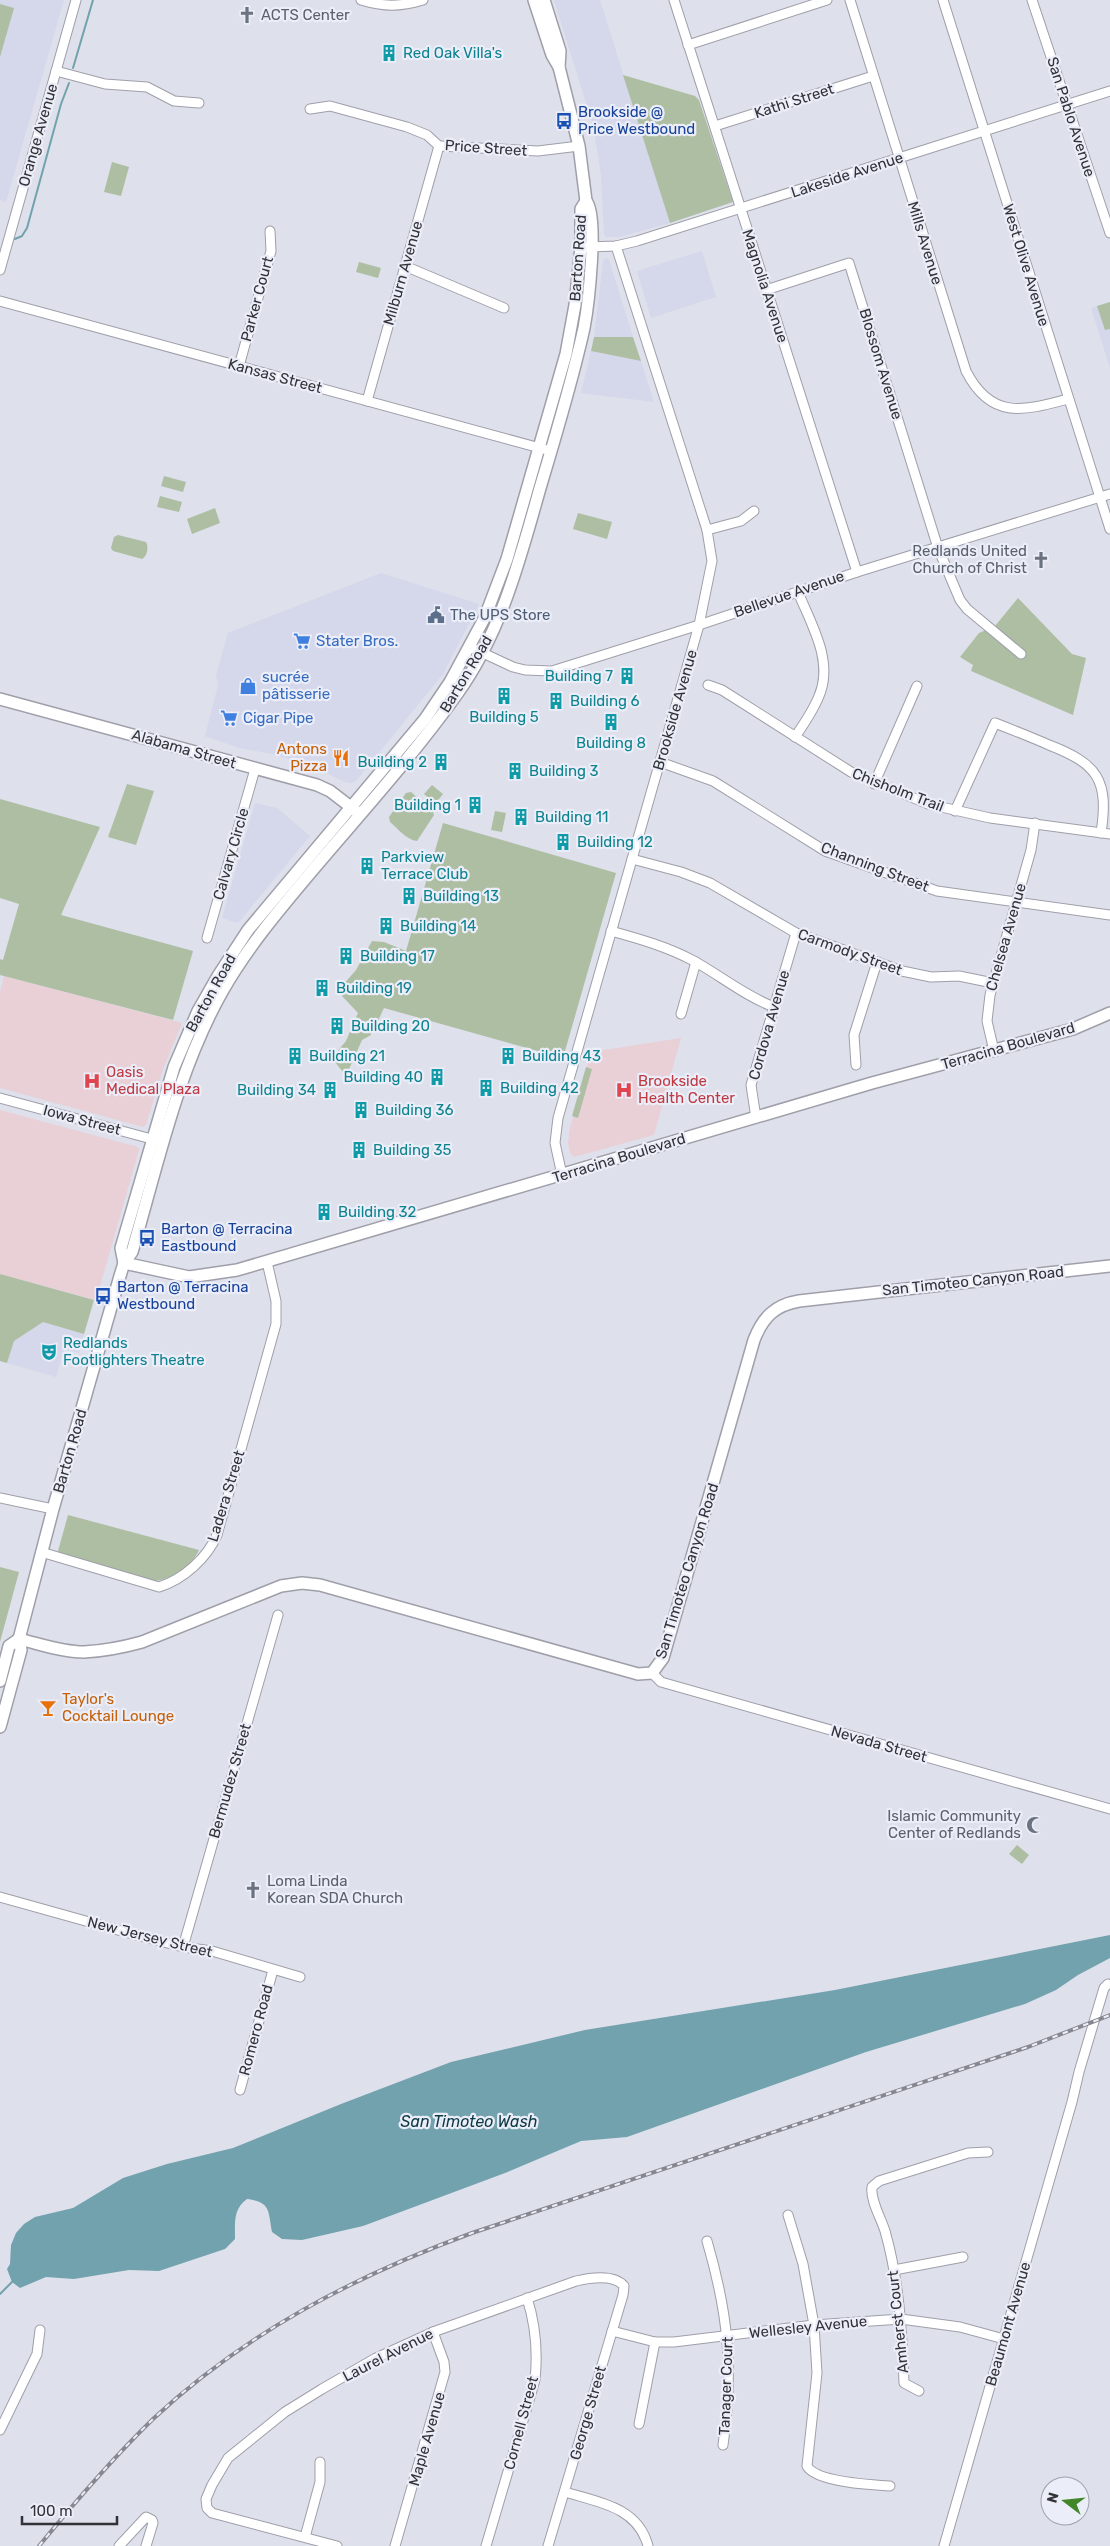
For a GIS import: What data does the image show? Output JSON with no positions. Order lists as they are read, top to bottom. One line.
{"streets":{"main road":["Barton Road","Alabama Street","Terracina Boulevard","San Timoteo Canyon Road"],"street":["Kathi Street","San Pablo Avenue","Orange Avenue","Price Street","Lakeside Avenue","Mills Avenue","West Olive Avenue","Milburn Avenue","Magnolia Avenue","Parker Court","Blossom Avenue","Kansas Street","Bellevue Avenue","Brookside Avenue","Chisholm Trail","Calvary Circle","Channing Street","Chelsea Avenue","Carmody Street","Cordova Avenue","Iowa Street","Ladera Street","Nevada Street","Bermudez Street","New Jersey Street","Romero Road","Amherst Court","Beaumont Avenue","Wellesley Avenue","Laurel Avenue","Tanager Court","George Street","Cornell Street","Maple Avenue"]},"crossings":[["Kathi Street","Mills Avenue"],["Kathi Street","Magnolia Avenue"],["San Pablo Avenue","Lakeside Avenue"],["Price Street","Barton Road"],["Price Street","Milburn Avenue"],["Lakeside Avenue","Mills Avenue"],["Lakeside Avenue","Barton Road"],["Lakeside Avenue","West Olive Avenue"],["Lakeside Avenue","Magnolia Avenue"],["Lakeside Avenue","Brookside Avenue"],["Mills Avenue","West Olive Avenue"],["Barton Road","Kansas Street"],["Barton Road","Bellevue Avenue"],["Barton Road","Alabama Street"],["Barton Road","Terracina Boulevard"],["Barton Road","Iowa Street"],["Barton Road","San Timoteo Canyon Road"],["Barton Road","Ladera Street"],["West Olive Avenue","Bellevue Avenue"],["Milburn Avenue","Kansas Street"],["Magnolia Avenue","Blossom Avenue"],["Magnolia Avenue","Bellevue Avenue"],["Parker Court","Kansas Street"],["Blossom Avenue","Bellevue Avenue"],["Bellevue Avenue","Brookside Avenue"],["Brookside Avenue","Channing Street"],["Brookside Avenue","Carmody Street"],["Brookside Avenue","Terracina Boulevard"],["Alabama Street","Calvary Circle"],["Chisholm Trail","Chelsea Avenue"],["Channing Street","Chelsea Avenue"],["Chelsea Avenue","Carmody Street"],["Chelsea Avenue","Terracina Boulevard"],["Carmody Street","Cordova Avenue"],["Cordova Avenue","Terracina Boulevard"],["Terracina Boulevard","Ladera Street"],["San Timoteo Canyon Road","Nevada Street"],["Bermudez Street","New Jersey Street"],["New Jersey Street","Romero Road"],["Amherst Court","Wellesley Avenue"],["Beaumont Avenue","Wellesley Avenue"],["Wellesley Avenue","Tanager Court"],["Wellesley Avenue","George Street"],["Laurel Avenue","George Street"],["Laurel Avenue","Cornell Street"],["Laurel Avenue","Maple Avenue"]],"water":["San Timoteo Wash"],"places":{"church":["ACTS Center","Redlands United Church of Christ","Loma Linda Korean SDA Church"],"building":["Red Oak Villa's","Building 7","Building 5","Building 6","Building 8","Building 2","Building 3","Building 1","Building 11","Building 12","Parkview Terrace Club","Building 13","Building 14","Building 17","Building 19","Building 20","Building 21","Building 43","Building 40","Building 42","Building 34","Building 36","Building 35","Building 32"],"bus stop":["Brookside @ Price Westbound","Barton @ Terracina Eastbound","Barton @ Terracina Westbound"],"public building":["The UPS Store"],"supermarket":["Stater Bros.","Cigar Pipe"],"shop":["sucrée pâtisserie"],"restaurant":["Antons Pizza"],"hospital":["Oasis Medical Plaza","Brookside Health Center"],"theatre":["Redlands Footlighters Theatre"],"bar":["Taylor's Cocktail Lounge"],"mosque":["Islamic Community Center of Redlands"]},"scale_bar":"100 m","north":"left"}
